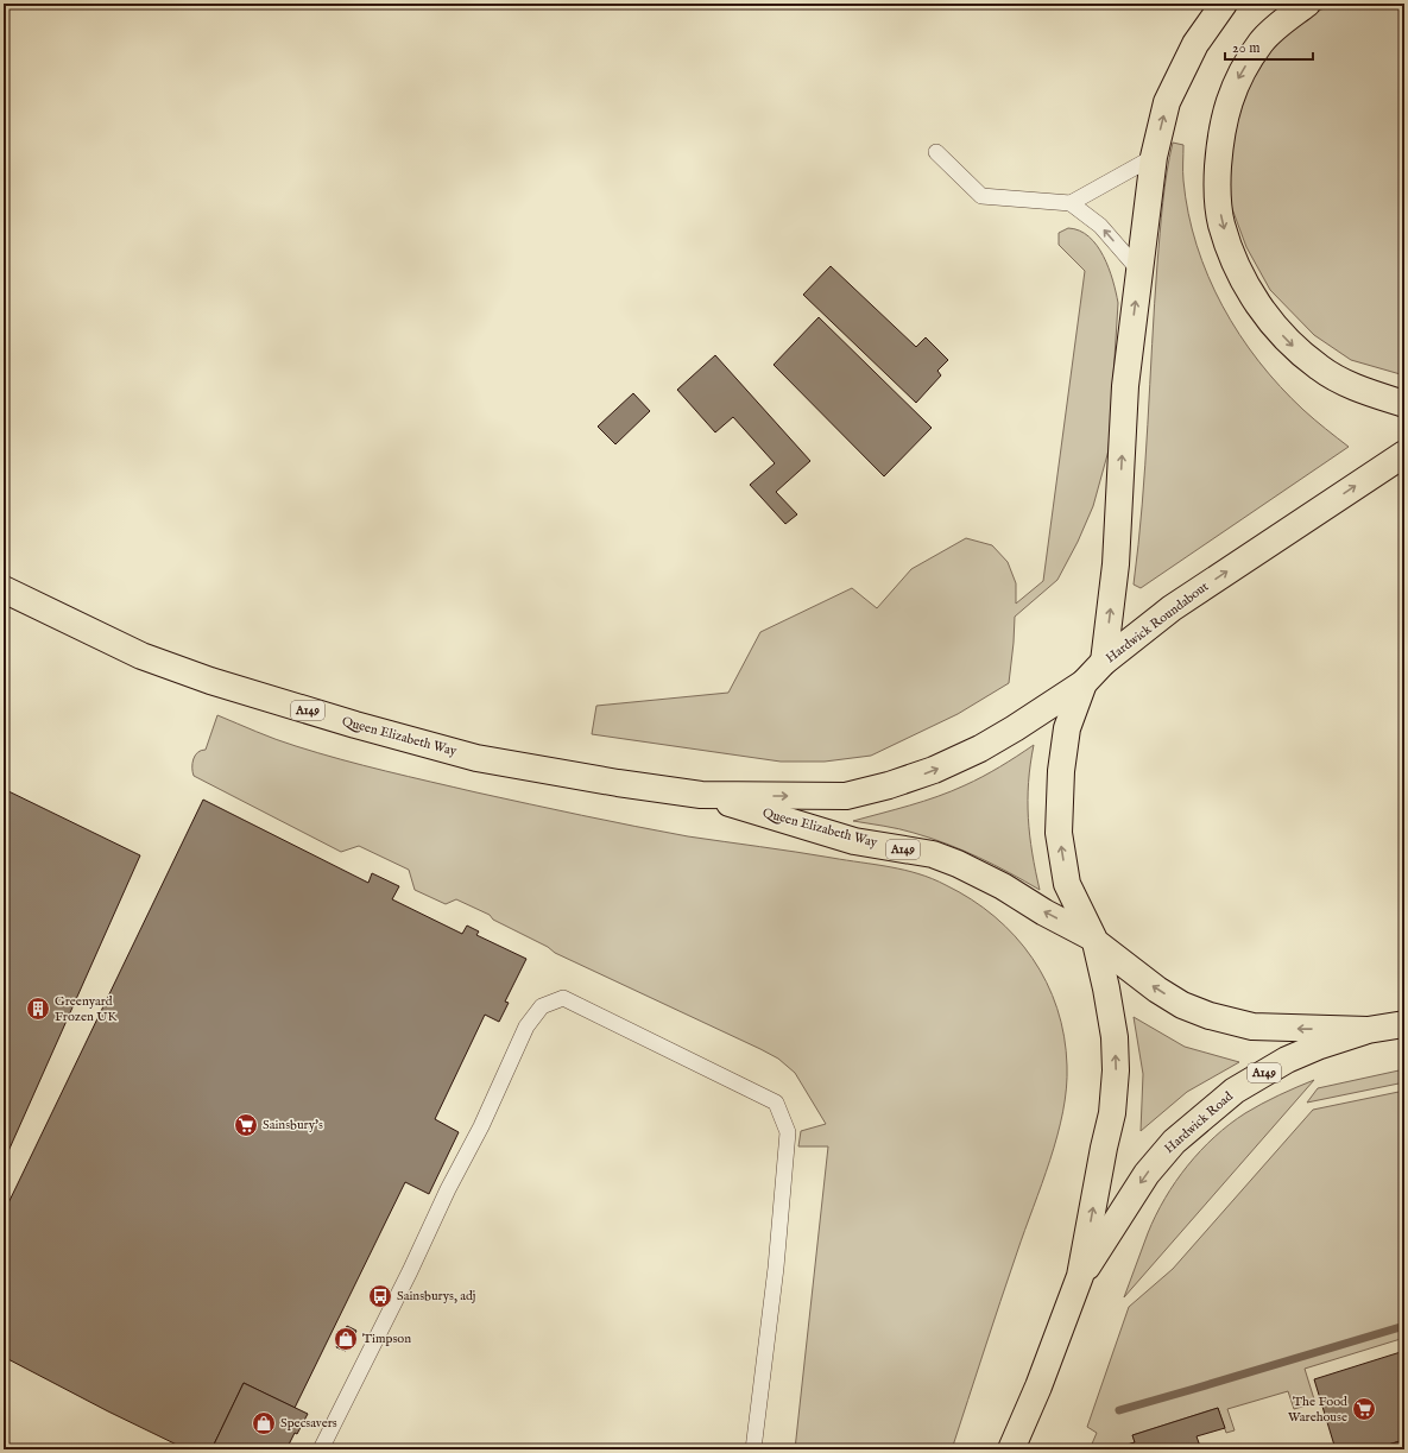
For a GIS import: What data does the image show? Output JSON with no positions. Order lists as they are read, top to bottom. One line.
{"streets":{"main road":["Hardwick Roundabout","A149","Queen Elizabeth Way","Hardwick Road"]},"crossings":[["Hardwick Roundabout","Queen Elizabeth Way"],["Hardwick Roundabout","Hardwick Road"],["Queen Elizabeth Way","Hardwick Road"]],"places":{"building":["Greenyard Frozen UK"],"supermarket":["Sainsbury's","The Food Warehouse"],"bus stop":["Sainsburys, adj"],"shop":["Timpson","Specsavers"]},"scale_bar":"20 m"}
